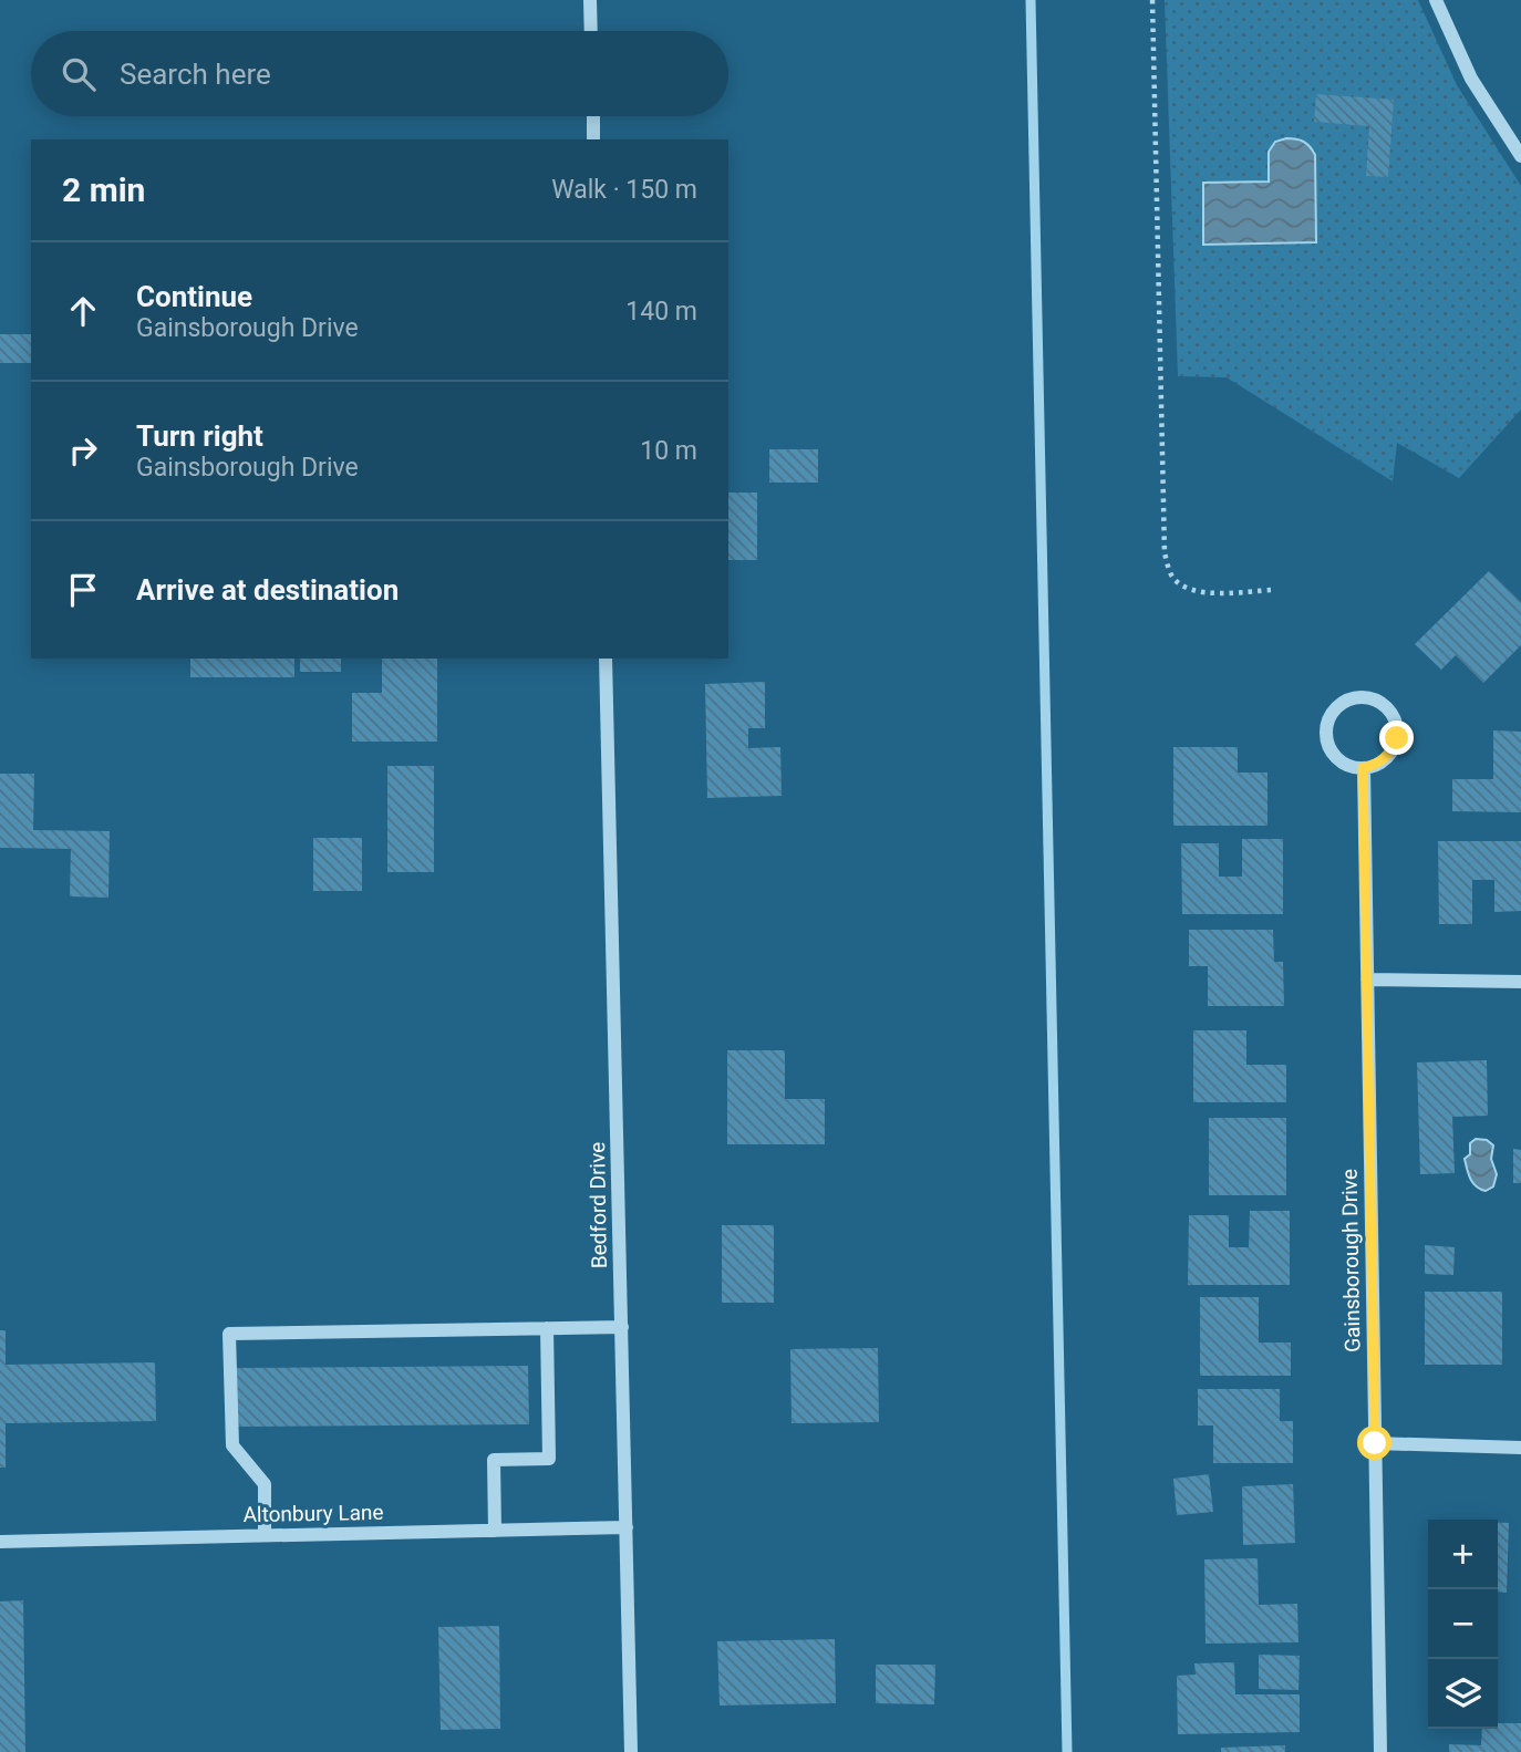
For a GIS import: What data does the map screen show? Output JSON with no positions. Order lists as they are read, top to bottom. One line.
{"streets":{"street":["Bedford Drive","Gainsborough Drive","Altonbury Lane"]},"crossings":[["Bedford Drive","Altonbury Lane"]],"page":{"search":"Search here","heading":["2 min","Walk · 150 m"],"list":[["Continue","Gainsborough Drive","140 m"],["Turn right","Gainsborough Drive","10 m"],"Arrive at destination"],"map_buttons":["+","−"]}}
